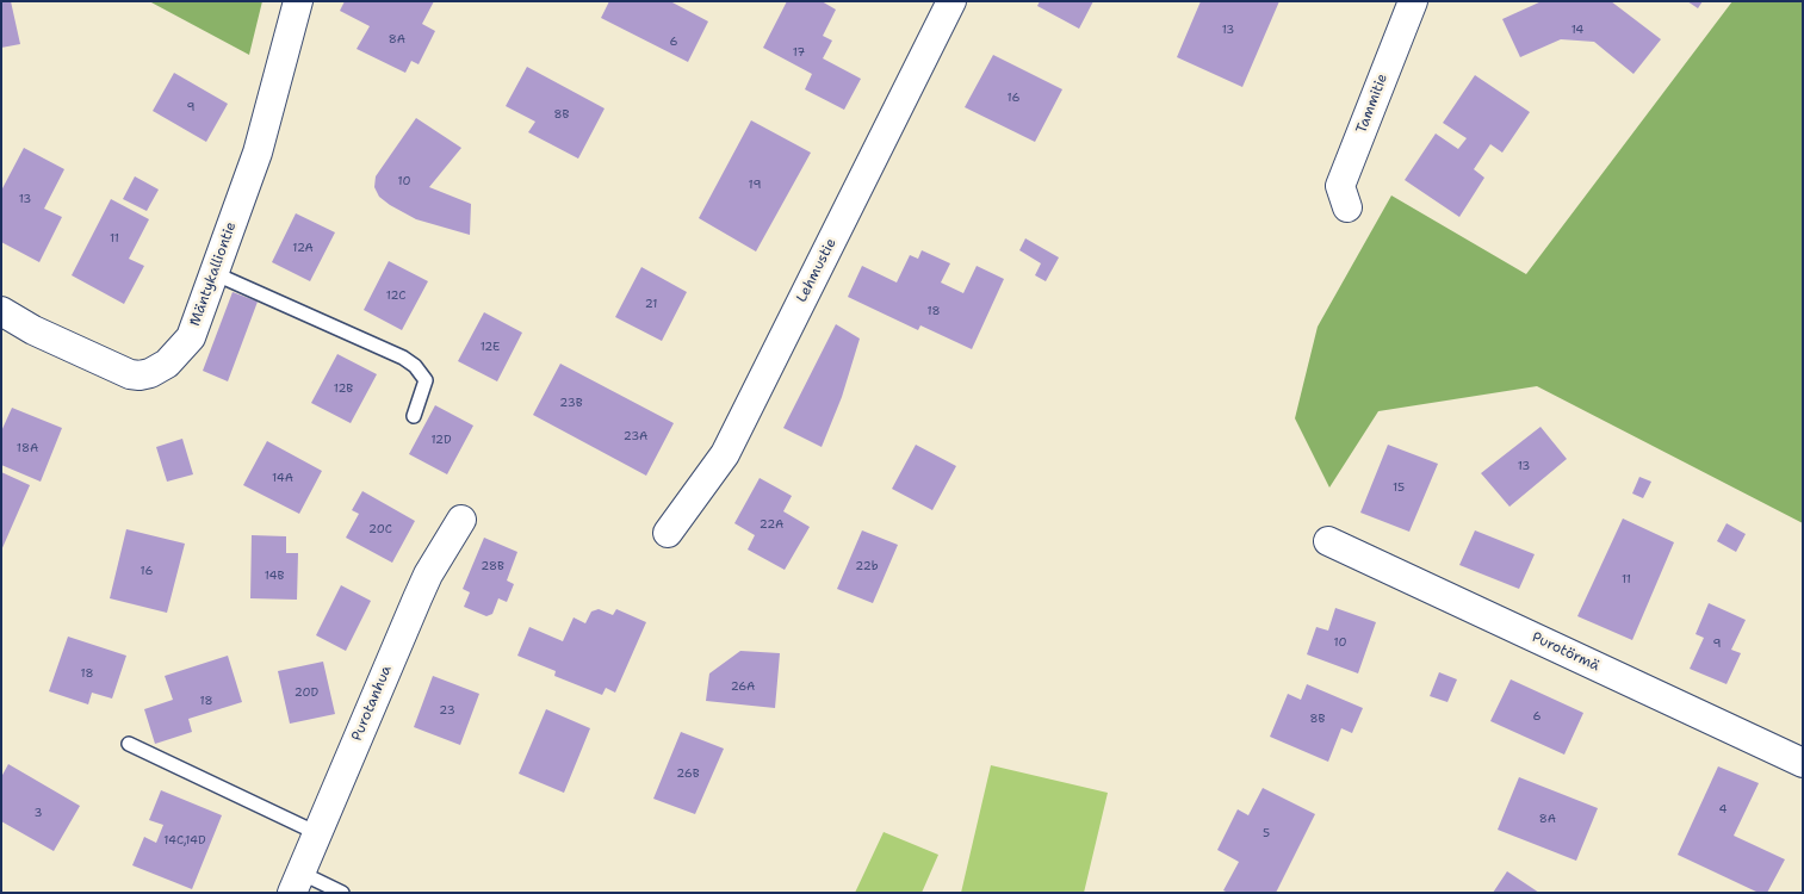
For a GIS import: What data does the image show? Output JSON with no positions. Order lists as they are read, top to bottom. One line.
{"streets":{"street":["Tammitie","Lehmustie","Mäntykalliontie","Purotörmä","Purotanhua"]},"house_numbers":["13","14","8A","6","17","16","9","8B","10","19","13","11","12A","12C","21","18","12E","12B","23B","23A","12D","18A","13","14A","15","22A","20C","28B","22b","16","14B","11","10","9","18","26A","20D","18","23","6","8B","26B","4","3","8A","5","14C,14D"]}
